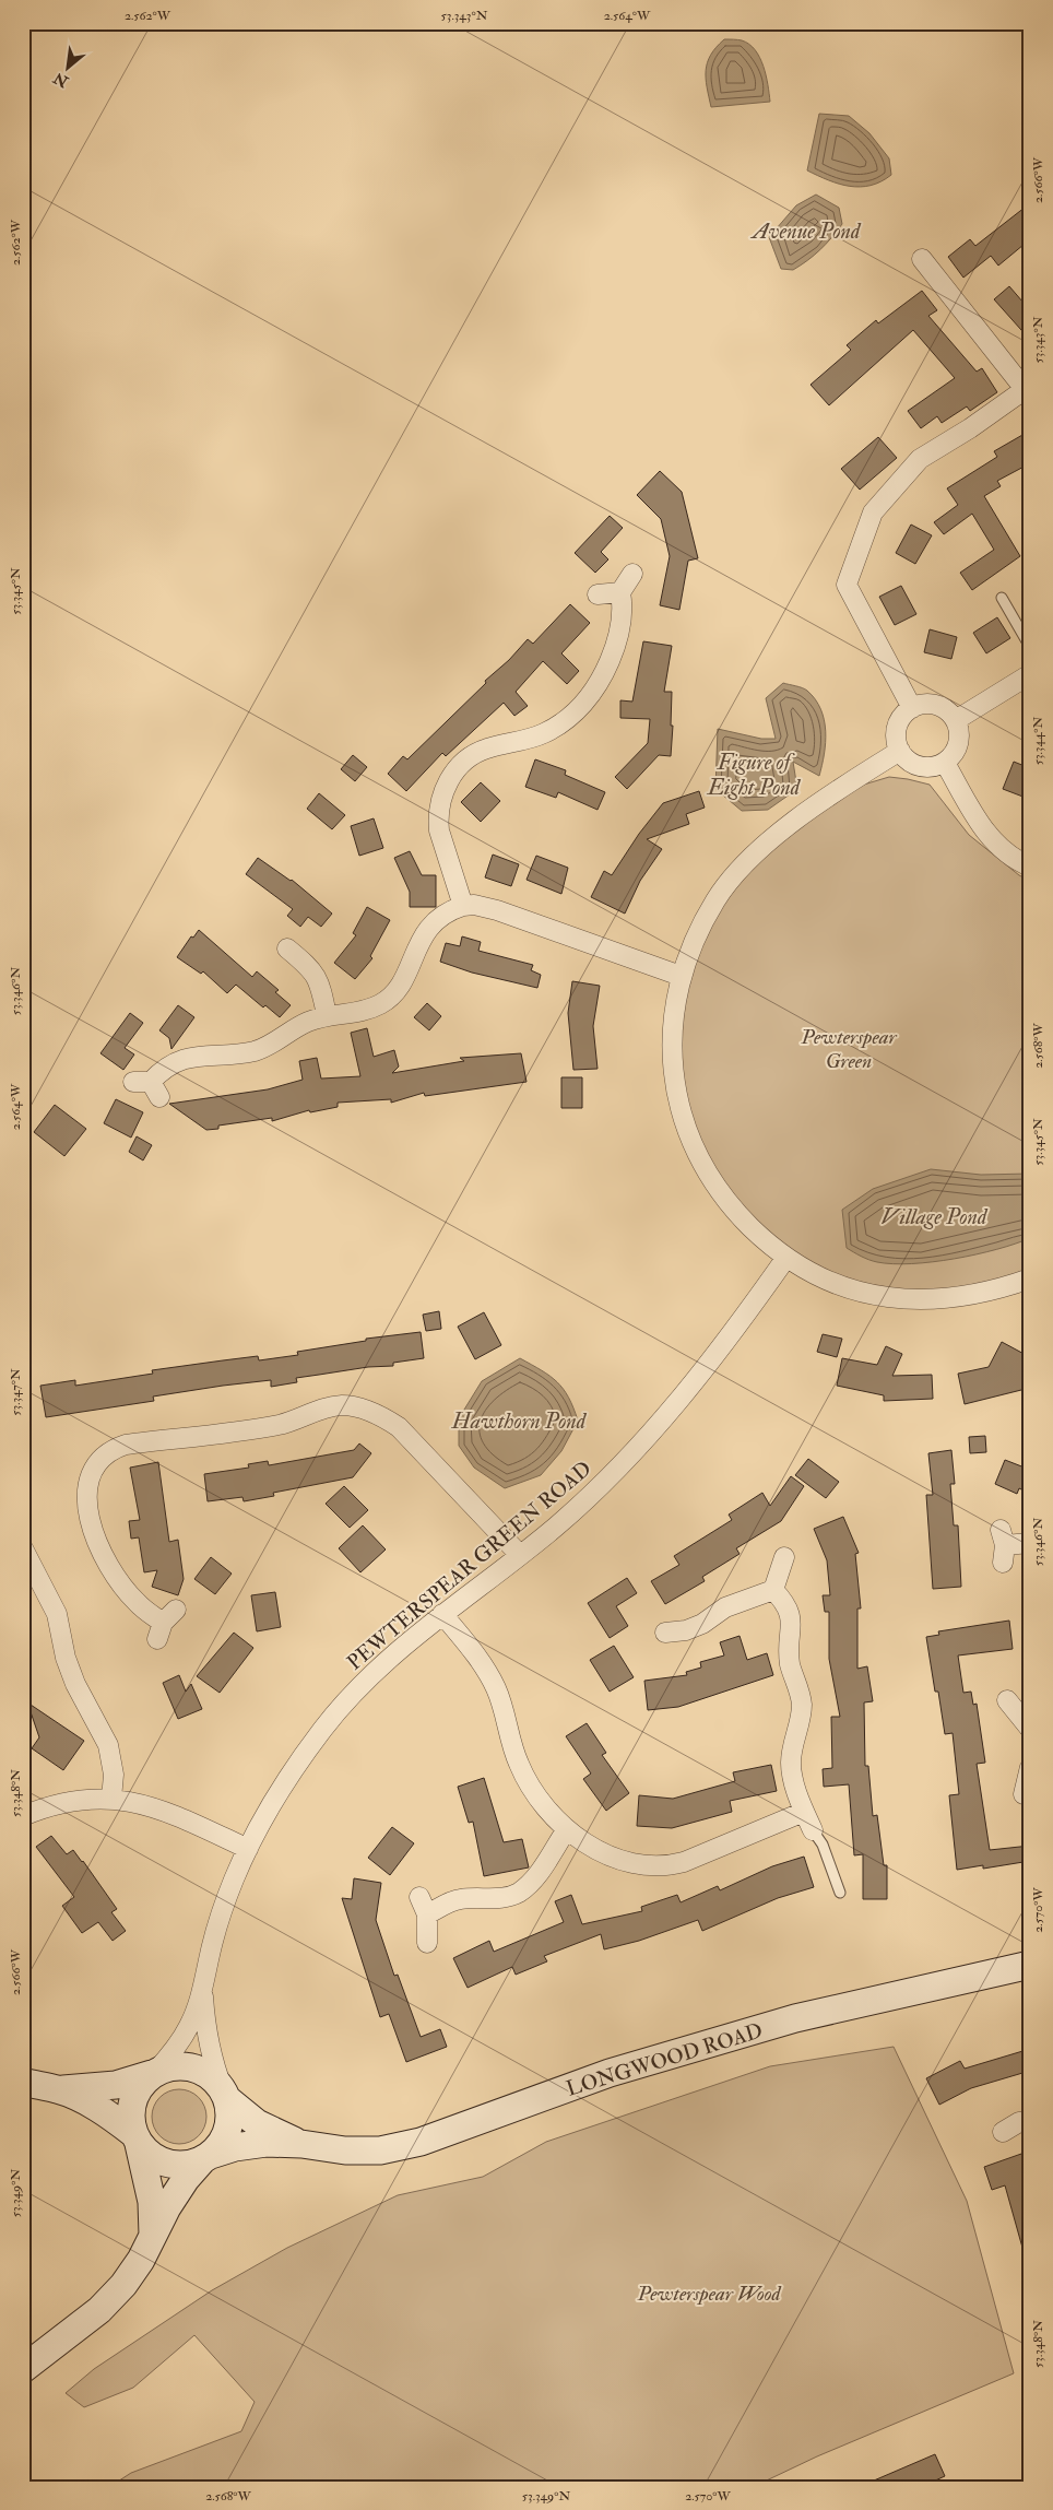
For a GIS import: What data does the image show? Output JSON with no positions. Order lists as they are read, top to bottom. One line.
{"streets":{"street":["PEWTERSPEAR GREEN ROAD","LONGWOOD ROAD"]},"crossings":[["PEWTERSPEAR GREEN ROAD","LONGWOOD ROAD"]],"water":["Avenue Pond","Figure of Eight Pond","Village Pond","Hawthorn Pond"],"parks":["Pewterspear Green","Pewterspear Wood"],"north":"bottom left","coordinates":["2.562°W","53.343°N","2.564°W","2.566°W","53.345°N","53.344°N","53.346°N","2.568°W","53.347°N","53.348°N","2.570°W","53.349°N"]}
